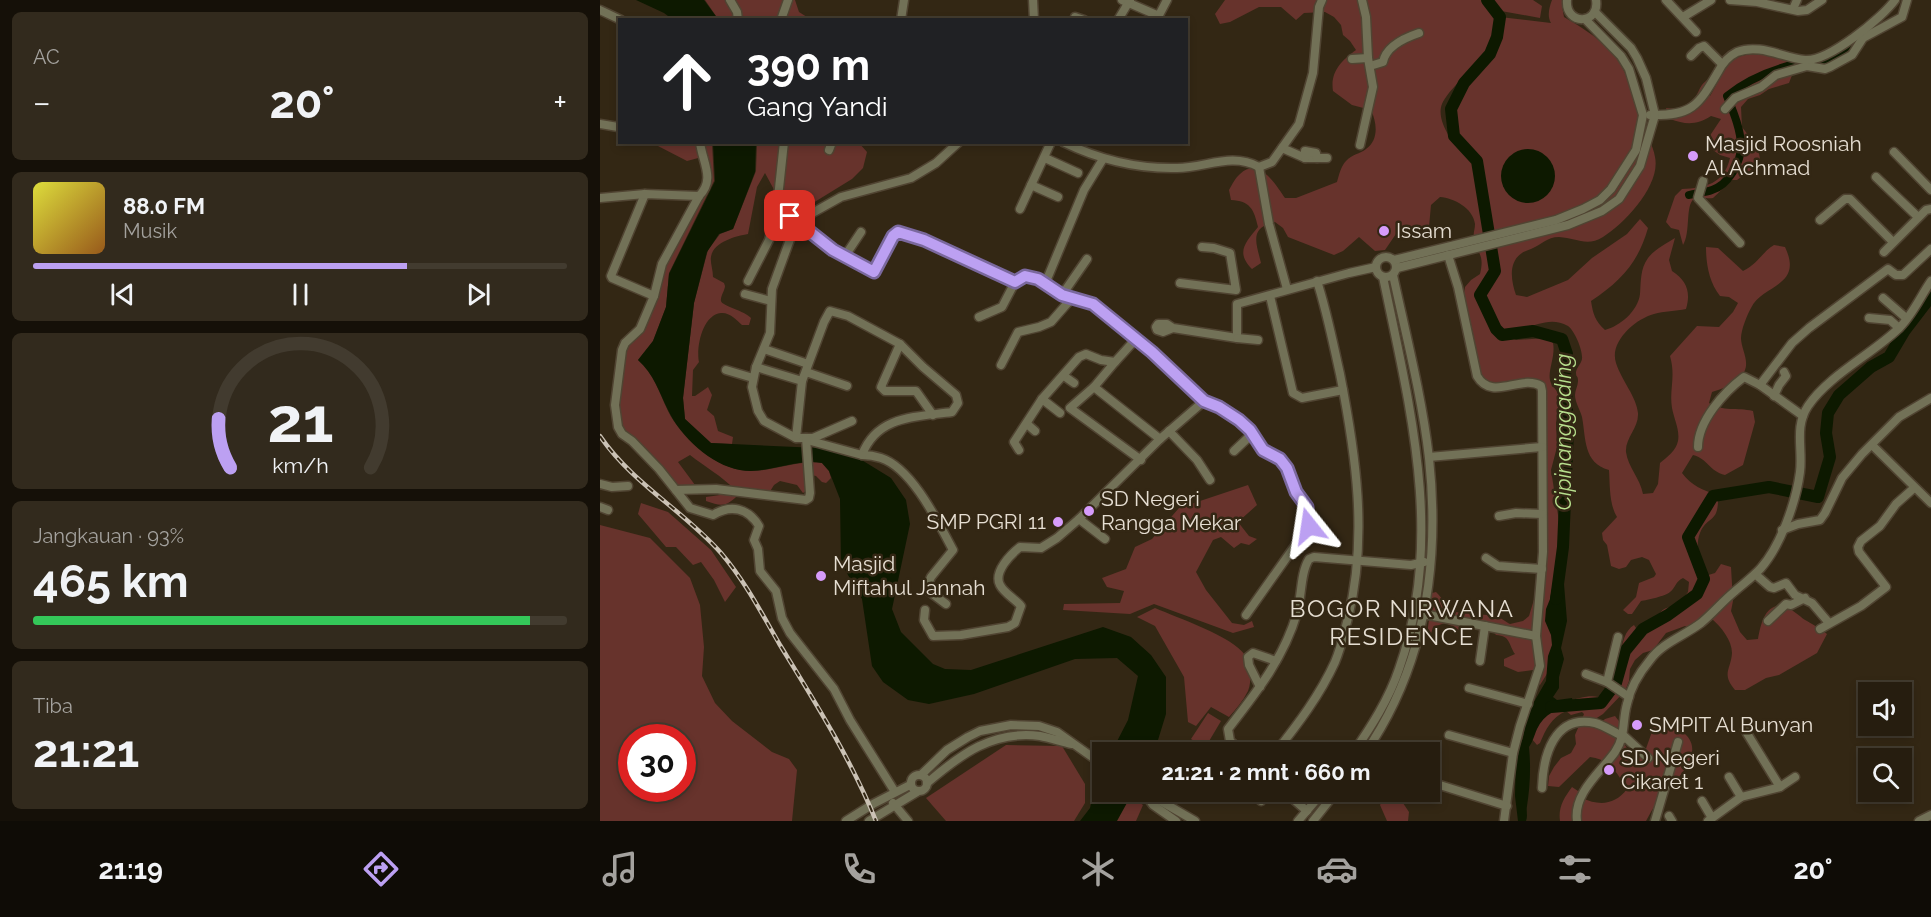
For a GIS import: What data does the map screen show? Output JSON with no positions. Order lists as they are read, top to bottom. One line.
{"districts":["BOGOR NIRWANA RESIDENCE"],"water":["Cipinanggading"],"places":["Masjid Roosniah Al Achmad","Issam","SD Negeri Rangga Mekar","SMP PGRI 11","Masjid Miftahul Jannah","SMPIT Al Bunyan","SD Negeri Cikaret 1"],"page":{"tile":["AC",["Jangkauan · 93%","465 km"],["Tiba","21:21"]],"turn":["390 m","Gang Yandi"],"heat":["−","20°","+"],"song":["88.0 FM","Musik"],"limit":"30","trip":"21:21 · 2 mnt · 660 m","tabs":["21:19","20°"],"gauge":["21","km/h"]}}
